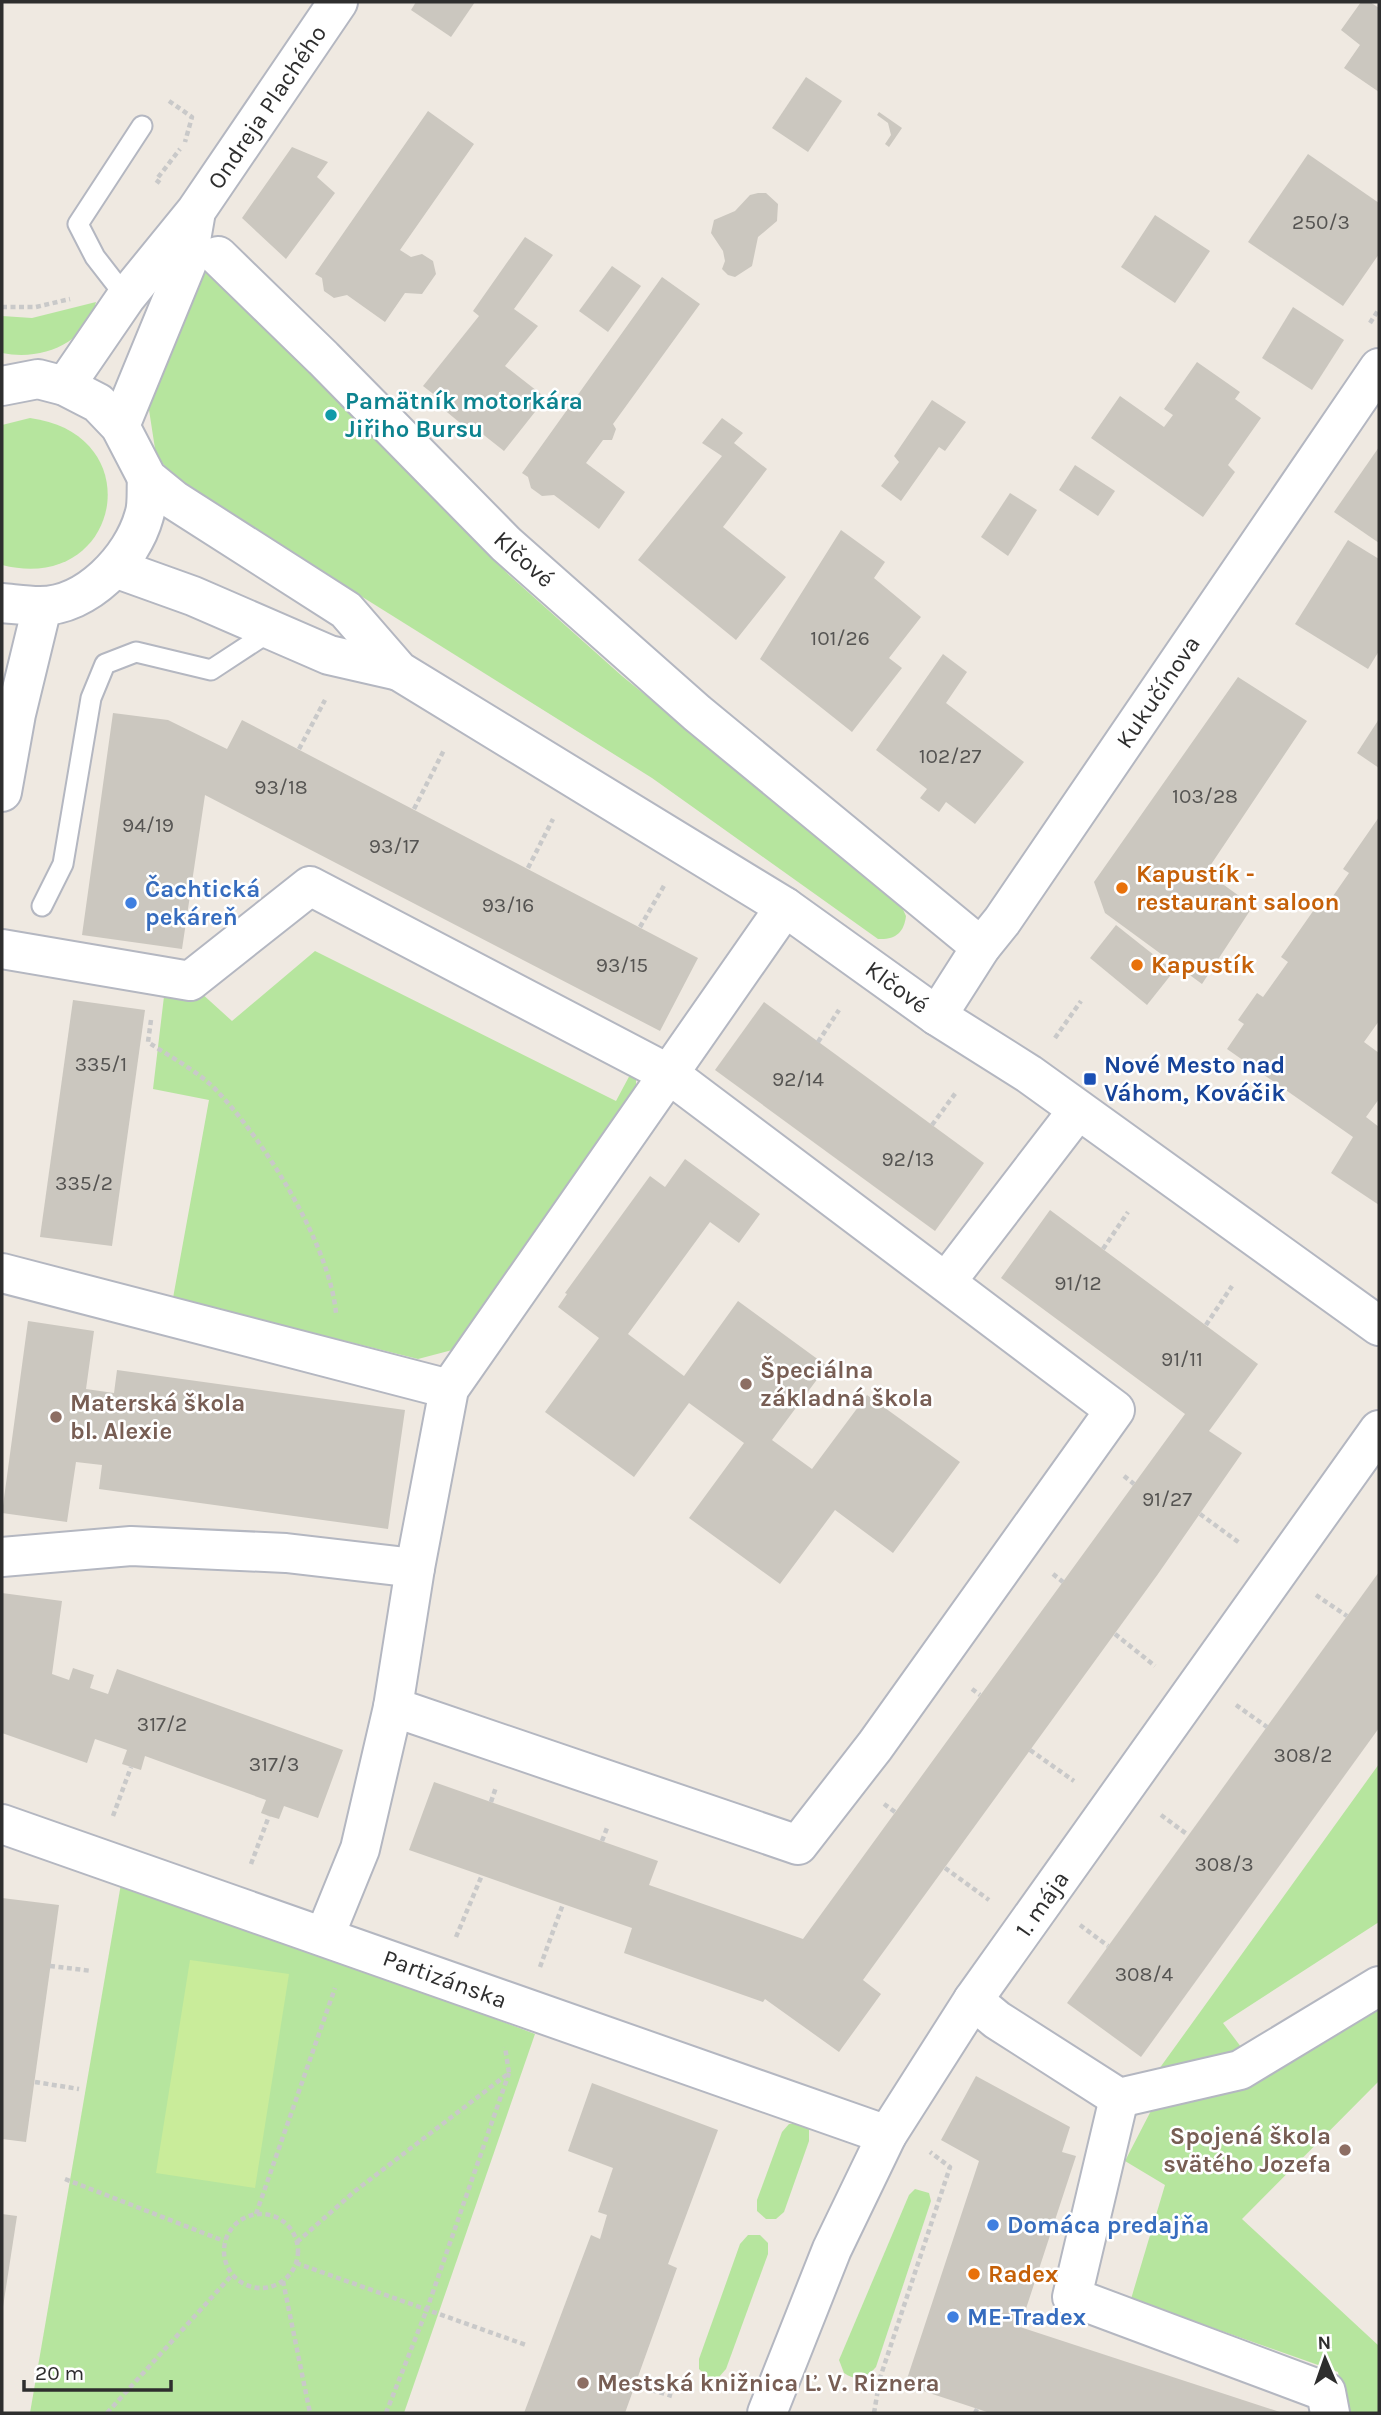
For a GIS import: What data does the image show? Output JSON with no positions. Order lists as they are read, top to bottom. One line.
{"streets":{"street":["Ondreja Plachého","Klčové","Kukučínova","1. mája","Partizánska"]},"crossings":[["Ondreja Plachého","Klčové"],["Klčové","Kukučínova"],["1. mája","Partizánska"]],"places":{"other":["Pamätník motorkára Jiřiho Bursu","Kapustík - restaurant saloon","Čachtická pekáreň","Kapustík","Špeciálna základná škola","Materská škola bl. Alexie","Spojená škola svätého Jozefa","Domáca predajňa","Radex","ME-Tradex","Mestská knižnica Ľ. V. Riznera"],"transit":["Nové Mesto nad Váhom, Kováčik"]},"house_numbers":["250/3","101/26","102/27","93/18","103/28","94/19","93/17","93/16","93/15","335/1","92/14","92/13","335/2","91/12","91/11","91/27","317/2","308/2","317/3","308/3","308/4"],"scale_bar":"20 m","north":"top"}
